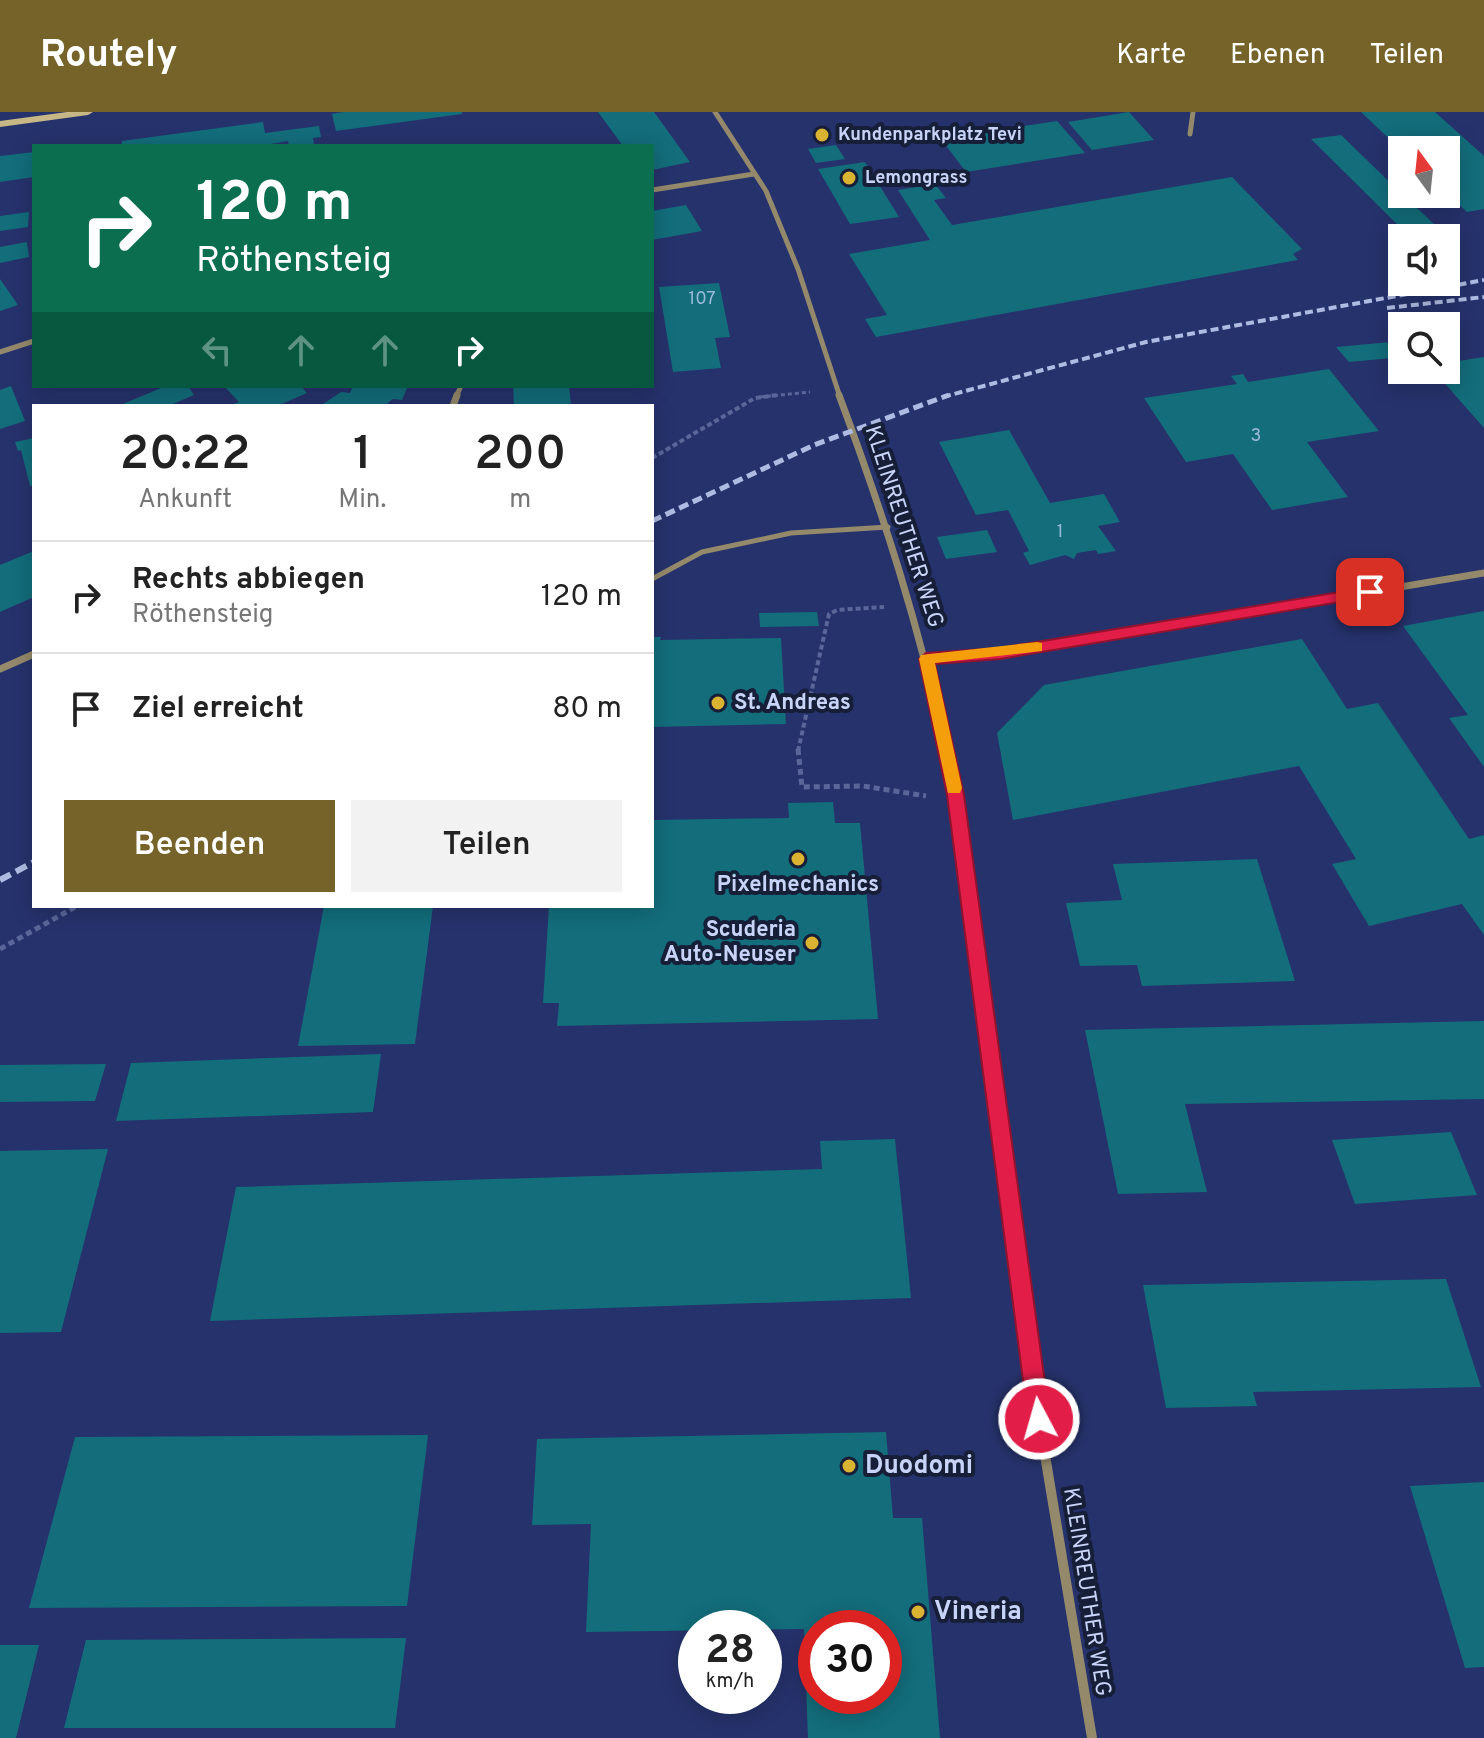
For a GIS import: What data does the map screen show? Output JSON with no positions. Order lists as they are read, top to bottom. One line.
{"streets":{"street":["KLEINREUTHER WEG"]},"places":["Kundenparkplatz Tevi","Lemongrass","St. Andreas","Pixelmechanics","Scuderia Auto-Neuser","Duodomi","Vineria"],"house_numbers":["107","3","1"],"north":"top","page":{"header":"Routely","nav":["Karte","Ebenen","Teilen"],"turn":["120 m","Röthensteig"],"eta":["20:22","Ankunft","1","Min.","200","m"],"list":[{"name":"Rechts abbiegen","note":"Röthensteig","value":"120 m"},{"name":"Ziel erreicht","value":"80 m"}],"buttons":["Beenden","Teilen"],"speed":"28 km/h","limit":"30"}}
